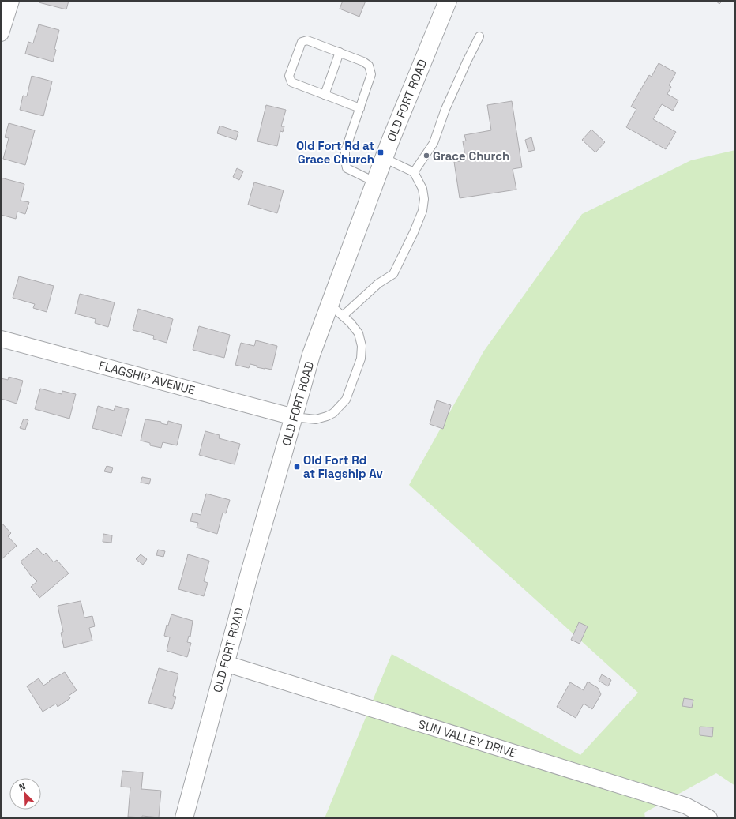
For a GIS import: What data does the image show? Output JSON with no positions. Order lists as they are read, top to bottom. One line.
{"streets":{"main road":["OLD FORT ROAD"],"street":["FLAGSHIP AVENUE","SUN VALLEY DRIVE"]},"crossings":[["OLD FORT ROAD","FLAGSHIP AVENUE"],["OLD FORT ROAD","SUN VALLEY DRIVE"]],"places":{"transit":["Old Fort Rd at Grace Church","Old Fort Rd at Flagship Av"],"other":["Grace Church"]},"north":"top left"}
